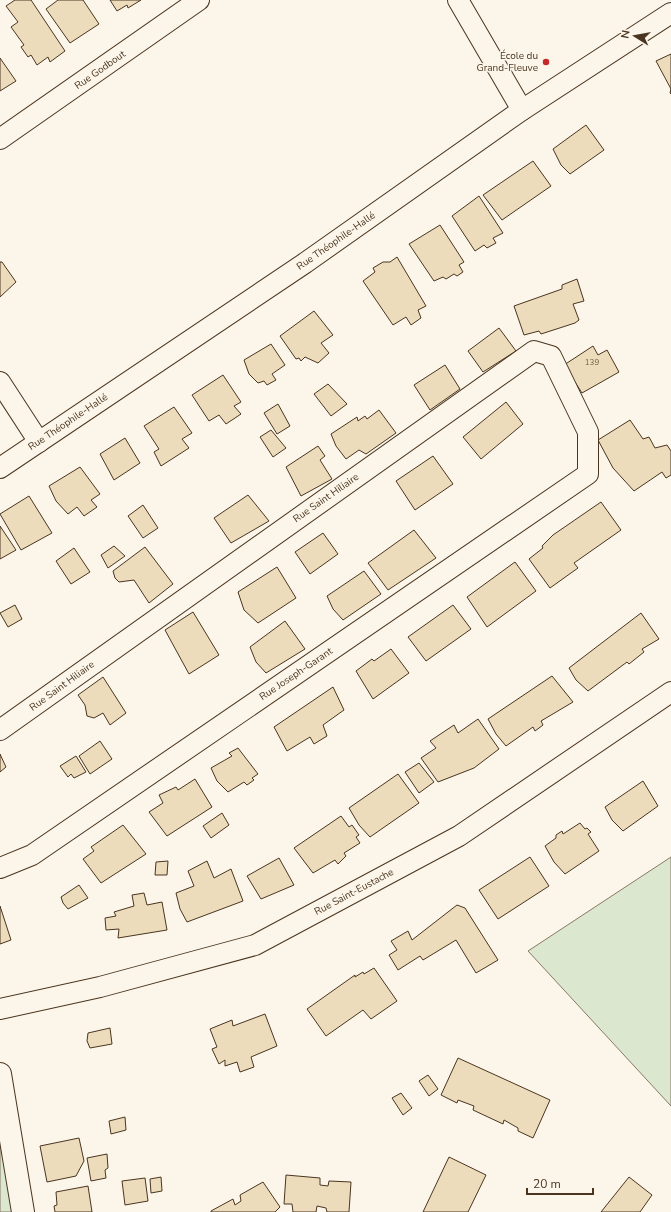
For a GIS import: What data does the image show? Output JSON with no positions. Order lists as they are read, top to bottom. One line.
{"streets":{"street":["Rue Godbout","Rue Théophile-Hallé","Rue Saint Hiliaire","Rue Joseph-Garant","Rue Saint-Eustache"]},"crossings":[["Rue Saint Hiliaire","Rue Joseph-Garant"]],"places":["École du Grand-Fleuve"],"house_numbers":["139"],"scale_bar":"20 m","north":"left"}
